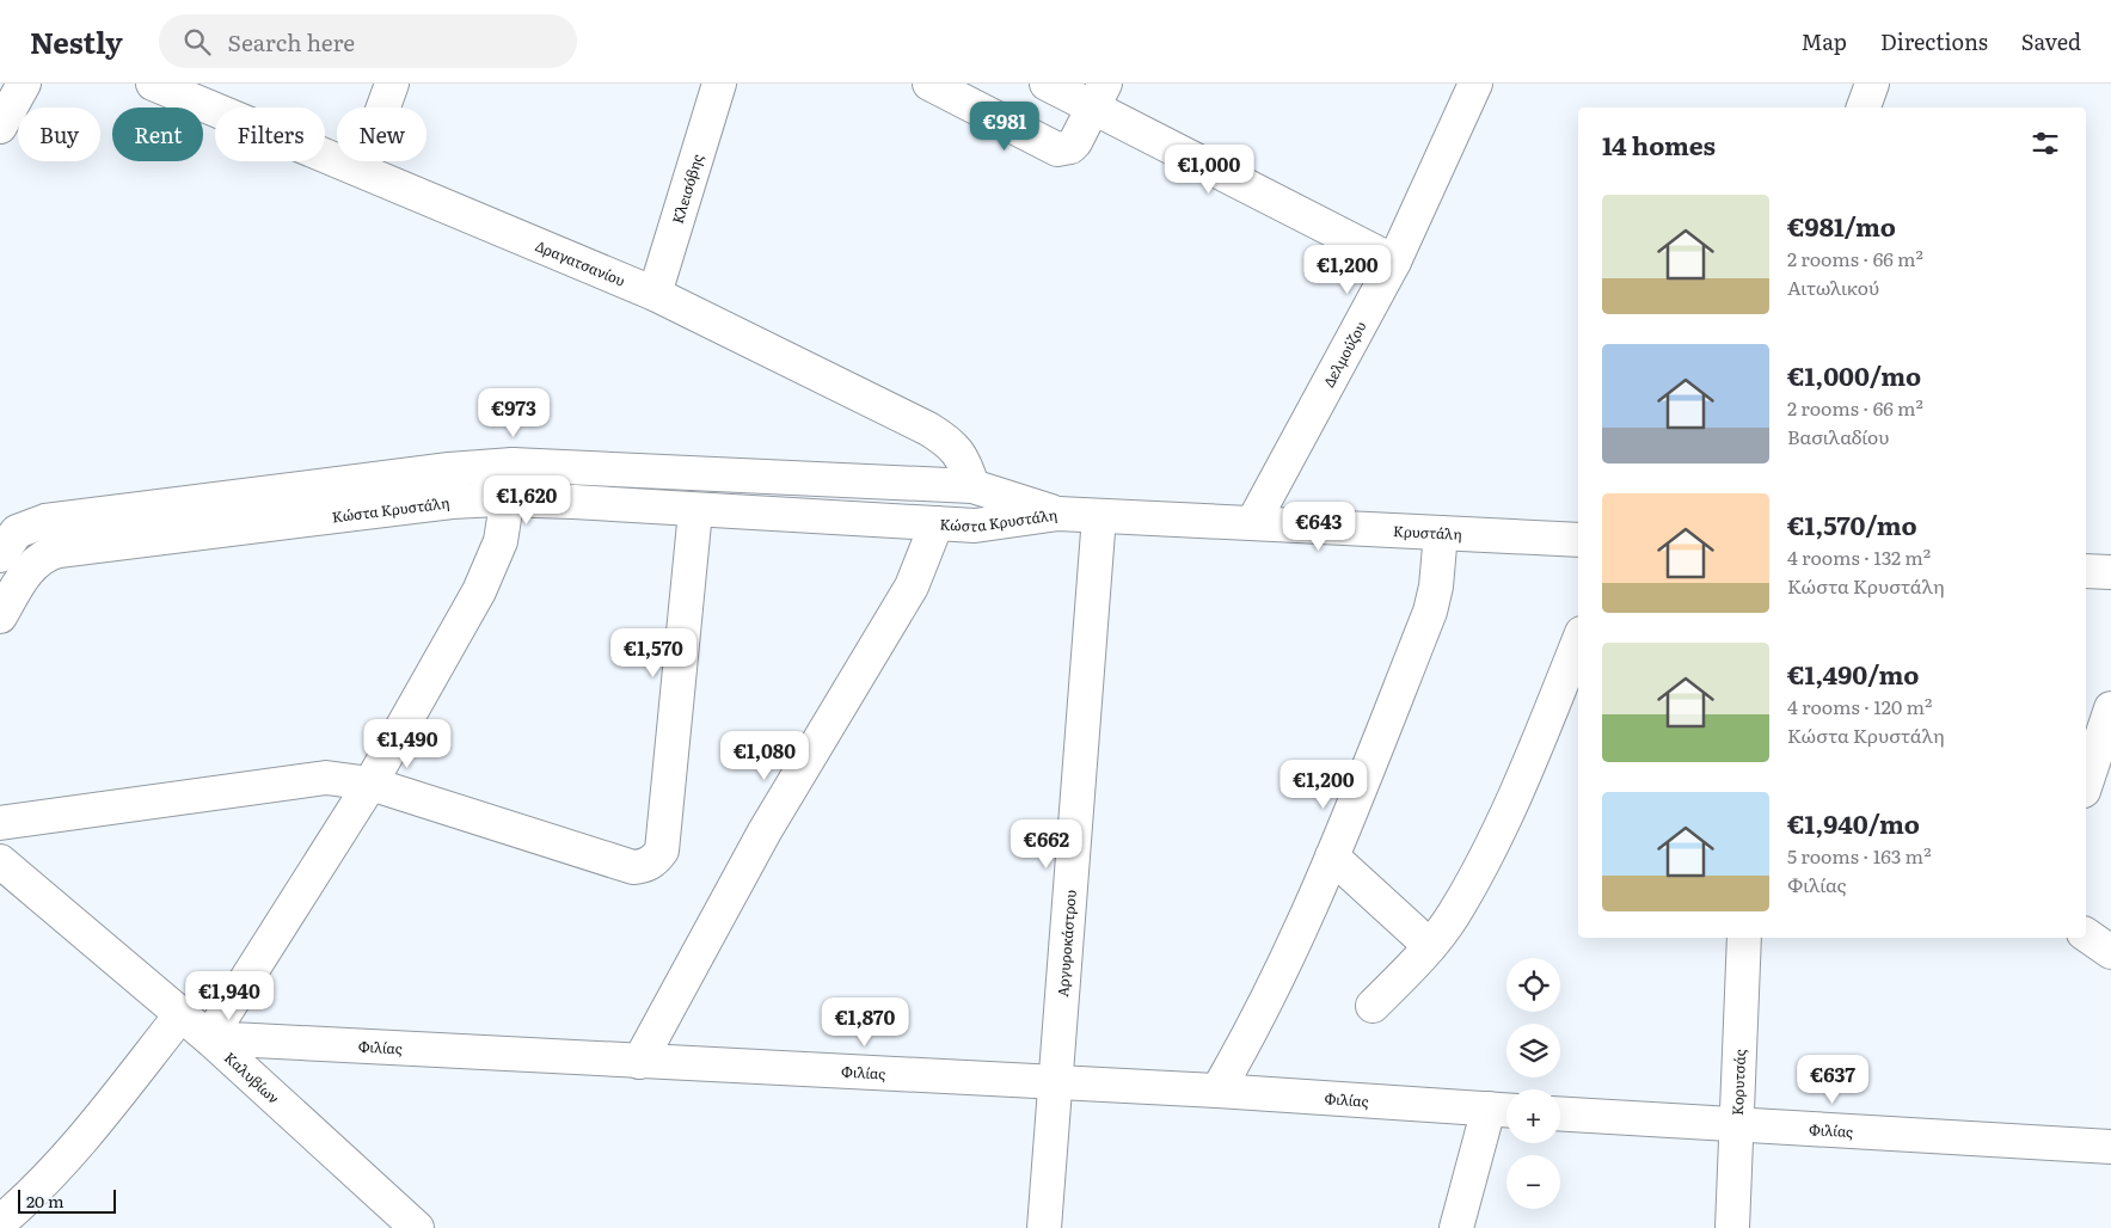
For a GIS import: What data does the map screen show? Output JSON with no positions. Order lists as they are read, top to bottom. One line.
{"streets":{"street":["Κλεισόβης","Δραγατσανίου","Δελμούζου","Κώστα Κρυστάλη","Κρυστάλη","Αργυροκάστρου","Φιλίας","Καλυβίων","Κορυτσάς"]},"crossings":[["Κλεισόβης","Δραγατσανίου"],["Δραγατσανίου","Κώστα Κρυστάλη"],["Δελμούζου","Κρυστάλη"],["Κώστα Κρυστάλη","Κρυστάλη"],["Κρυστάλη","Αργυροκάστρου"],["Αργυροκάστρου","Φιλίας"],["Φιλίας","Καλυβίων"],["Φιλίας","Κορυτσάς"]],"scale_bar":"20 m","page":{"header":"Nestly","search":"Search here","nav":["Map","Directions","Saved"],"price":["€981","€1,000","€1,200","€973","€1,620","€643","€1,570","€1,490","€1,080","€1,200","€662","€1,940","€1,870","€637"],"chip":["Buy","Rent","Filters","New"],"heading":"14 homes","list":[{"name":"€981/mo","note":"2 rooms · 66 m² · Αιτωλικού"},{"name":"€1,000/mo","note":"2 rooms · 66 m² · Βασιλαδίου"},{"name":"€1,570/mo","note":"4 rooms · 132 m² · Κώστα Κρυστάλη"},{"name":"€1,490/mo","note":"4 rooms · 120 m² · Κώστα Κρυστάλη"},{"name":"€1,940/mo","note":"5 rooms · 163 m² · Φιλίας"}],"map_buttons":["+","−"],"scale":"20 m"}}
